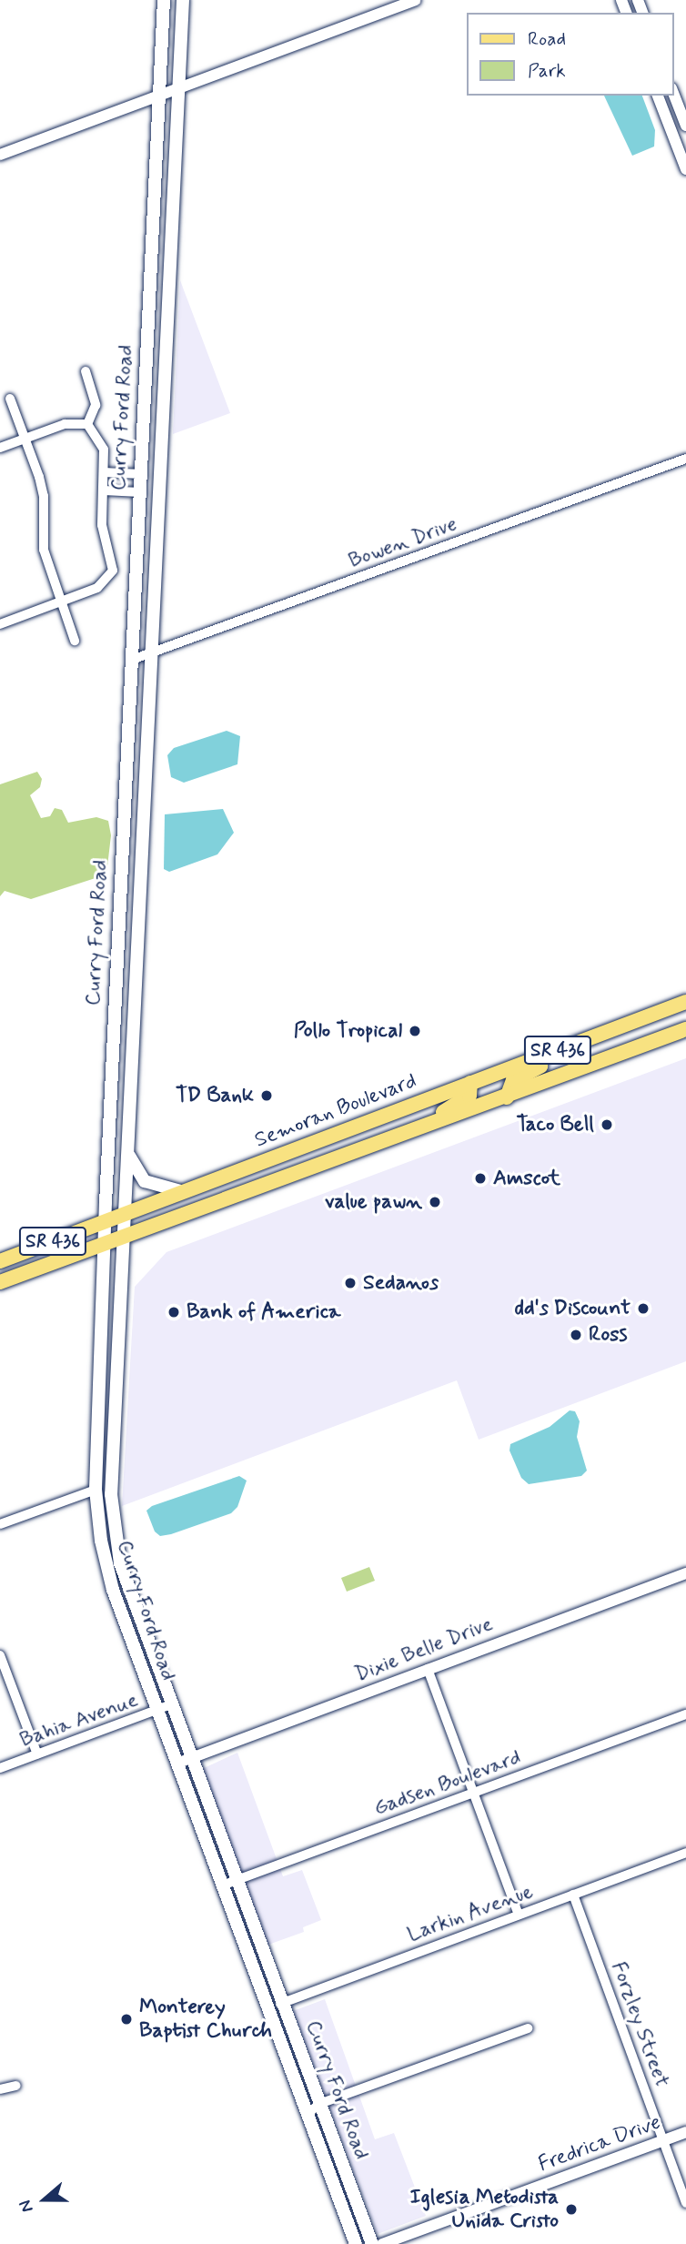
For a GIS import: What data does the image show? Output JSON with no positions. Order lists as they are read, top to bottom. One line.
{"streets":{"main road":["Curry Ford Road","SR 436","Semoran Boulevard"],"street":["Bowen Drive","Dixie Belle Drive","Bahia Avenue","Gadsen Boulevard","Larkin Avenue","Forzley Street","Fredrica Drive"]},"crossings":[["Curry Ford Road","Bowen Drive"],["Curry Ford Road","SR 436"],["Curry Ford Road","Semoran Boulevard"],["Curry Ford Road","Dixie Belle Drive"],["Curry Ford Road","Bahia Avenue"],["Curry Ford Road","Gadsen Boulevard"],["Curry Ford Road","Larkin Avenue"],["Larkin Avenue","Forzley Street"],["Forzley Street","Fredrica Drive"]],"places":["Pollo Tropical","TD Bank","Taco Bell","Amscot","value pawn","Sedanos","dd's Discount","Bank of America","Ross","Monterey Baptist Church","Iglesia Metodista Unida Cristo"],"legend":["Road","Park"],"north":"left"}
